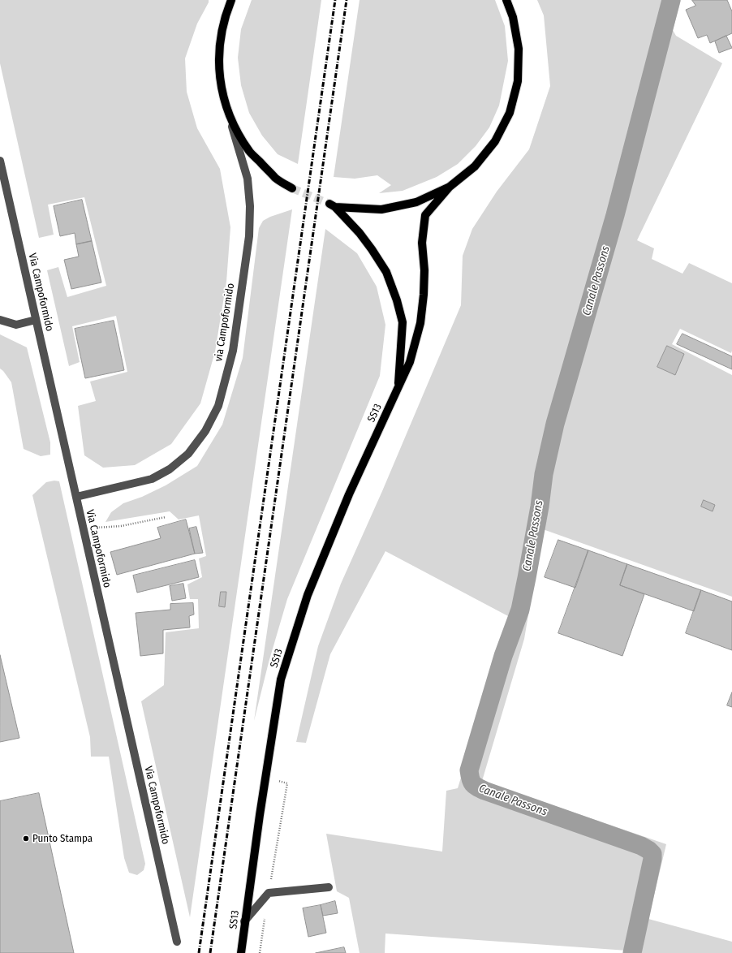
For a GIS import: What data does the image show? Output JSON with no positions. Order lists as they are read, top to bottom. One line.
{"streets":{"main road":["SS13"],"street":["Via Campoformido","via Campoformido"]},"crossings":[["Via Campoformido","via Campoformido"]],"water":["Canale Passons"],"places":["Punto Stampa"]}
